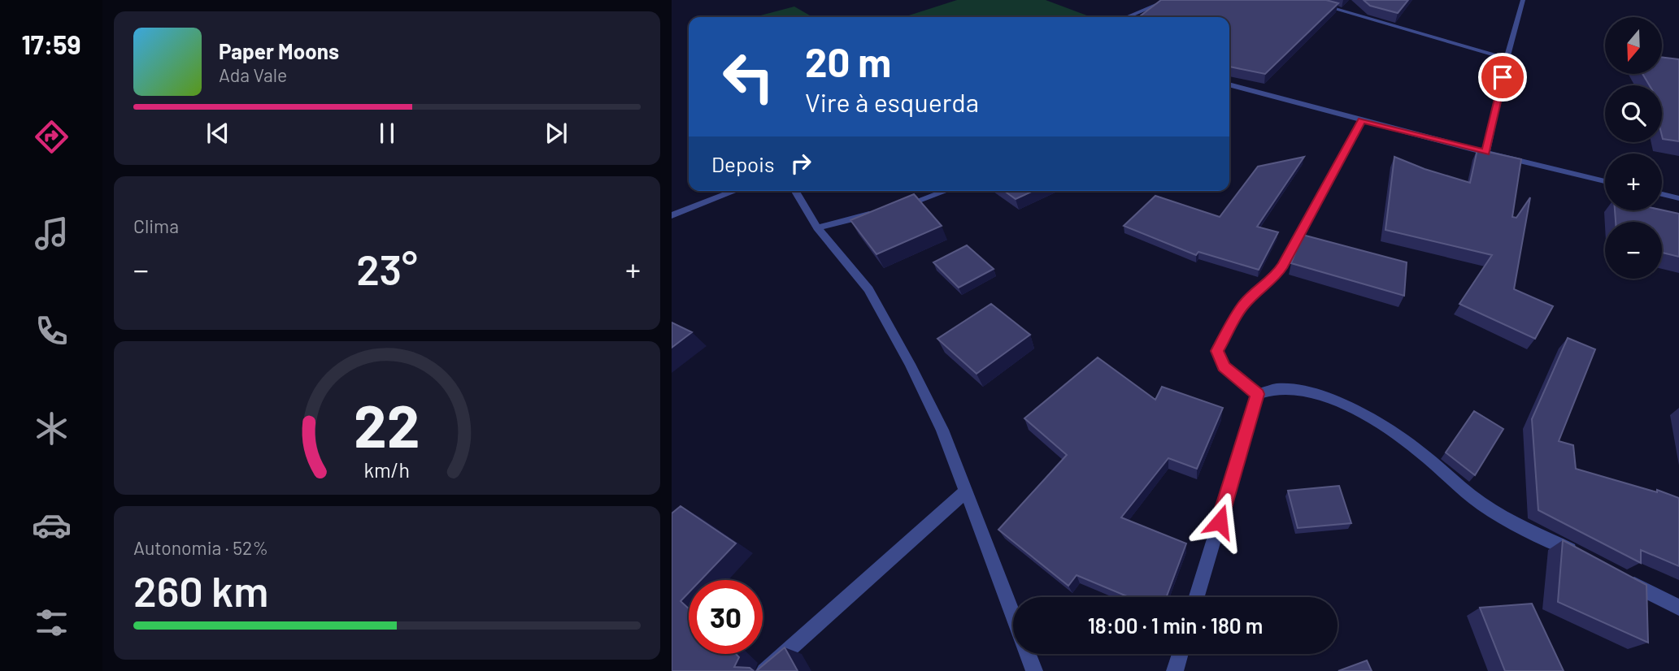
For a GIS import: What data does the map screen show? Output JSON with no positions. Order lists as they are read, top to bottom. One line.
{"north":"bottom","page":{"tabs":"17:59","map_buttons":["+","−"],"turn":["20 m","Vire à esquerda"],"song":["Paper Moons","Ada Vale"],"then":"Depois","tile":["Clima",["Autonomia · 52%","260 km"]],"heat":["−","23°","+"],"limit":"30","trip":"18:00 · 1 min · 180 m","gauge":["22","km/h"]}}
